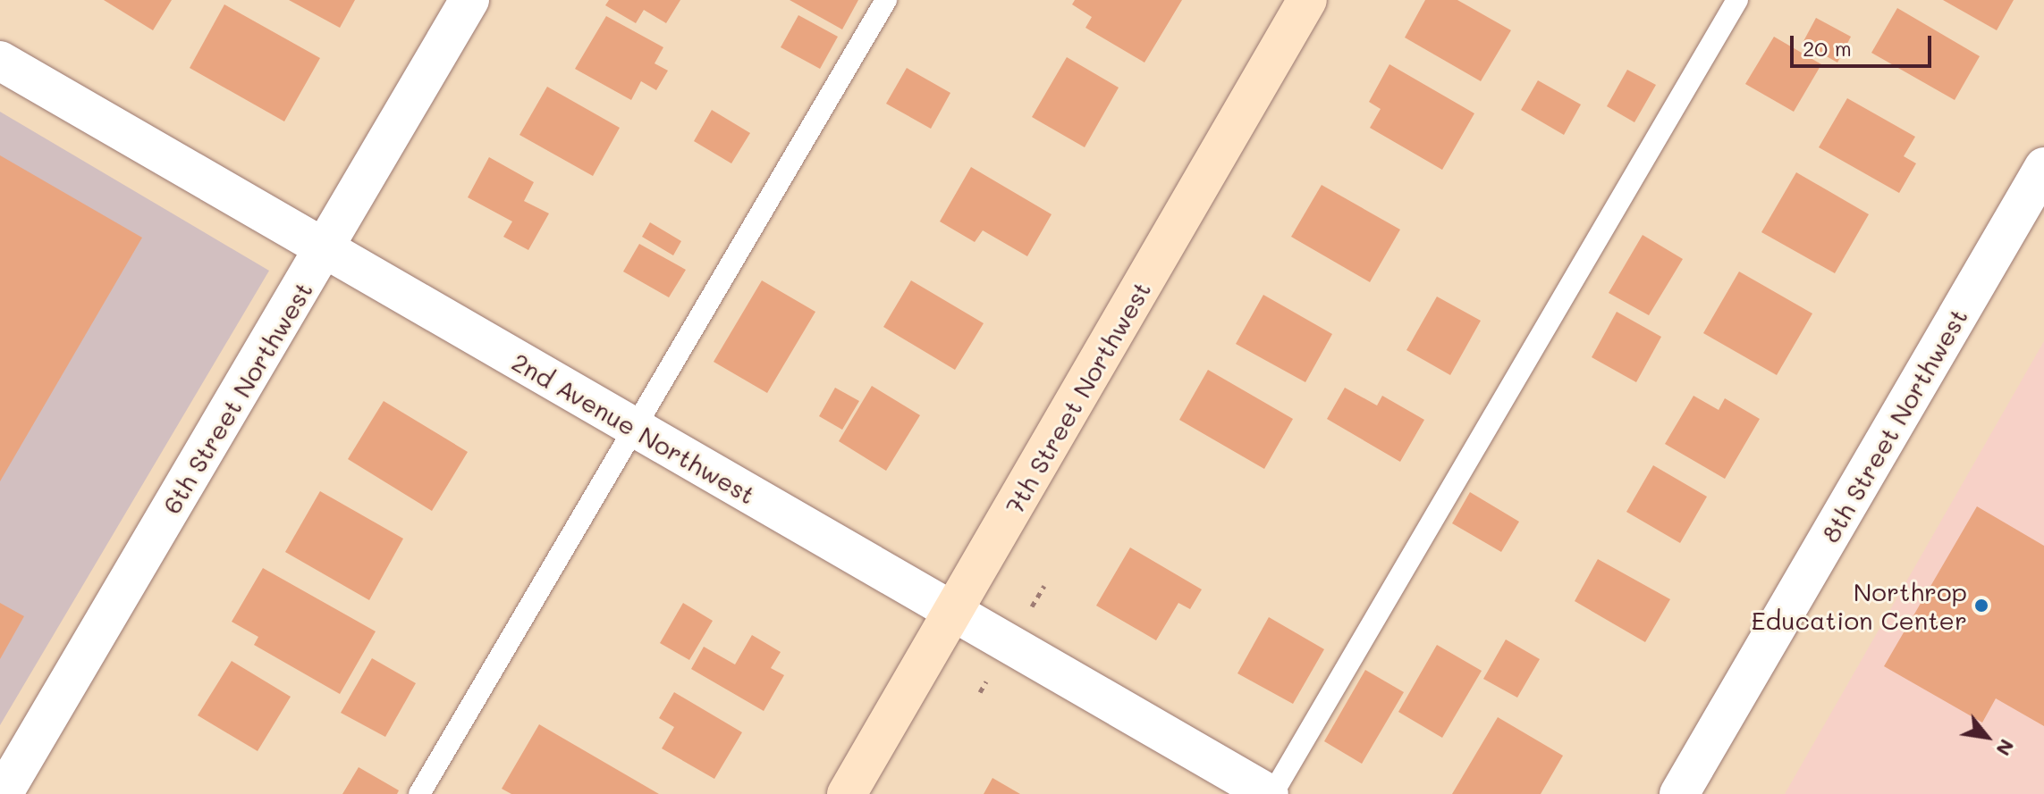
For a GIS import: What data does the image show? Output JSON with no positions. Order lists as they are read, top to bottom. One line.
{"streets":{"main road":["7th Street Northwest"],"street":["6th Street Northwest","8th Street Northwest","2nd Avenue Northwest"]},"crossings":[["6th Street Northwest","2nd Avenue Northwest"],["7th Street Northwest","2nd Avenue Northwest"]],"places":["Northrop Education Center"],"scale_bar":"20 m","north":"bottom right"}
